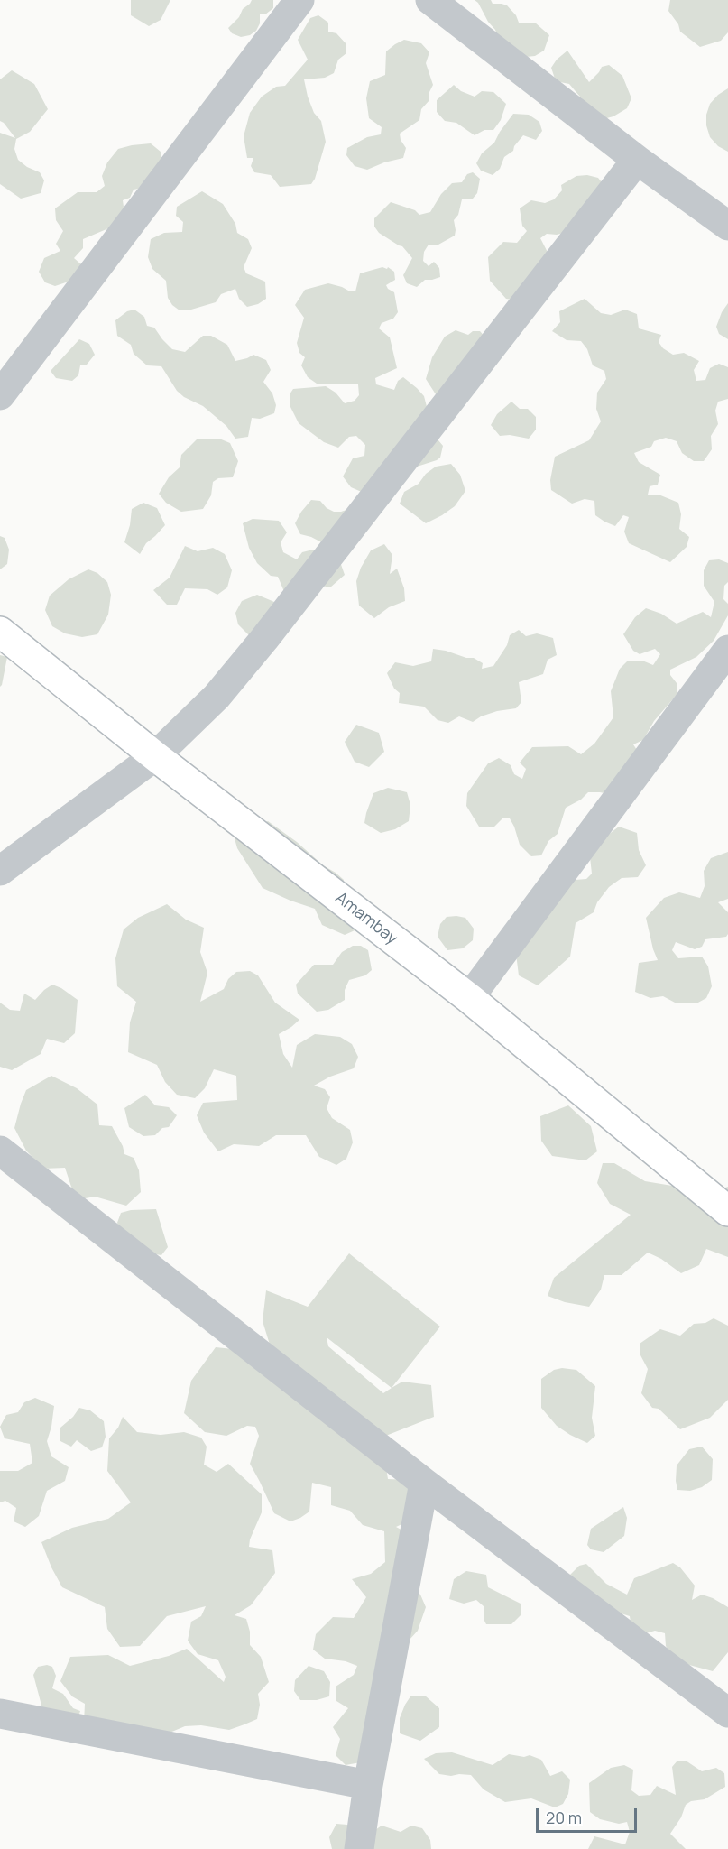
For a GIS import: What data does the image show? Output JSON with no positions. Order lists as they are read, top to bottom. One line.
{"streets":{"street":["Amambay"]},"scale_bar":"20 m"}
